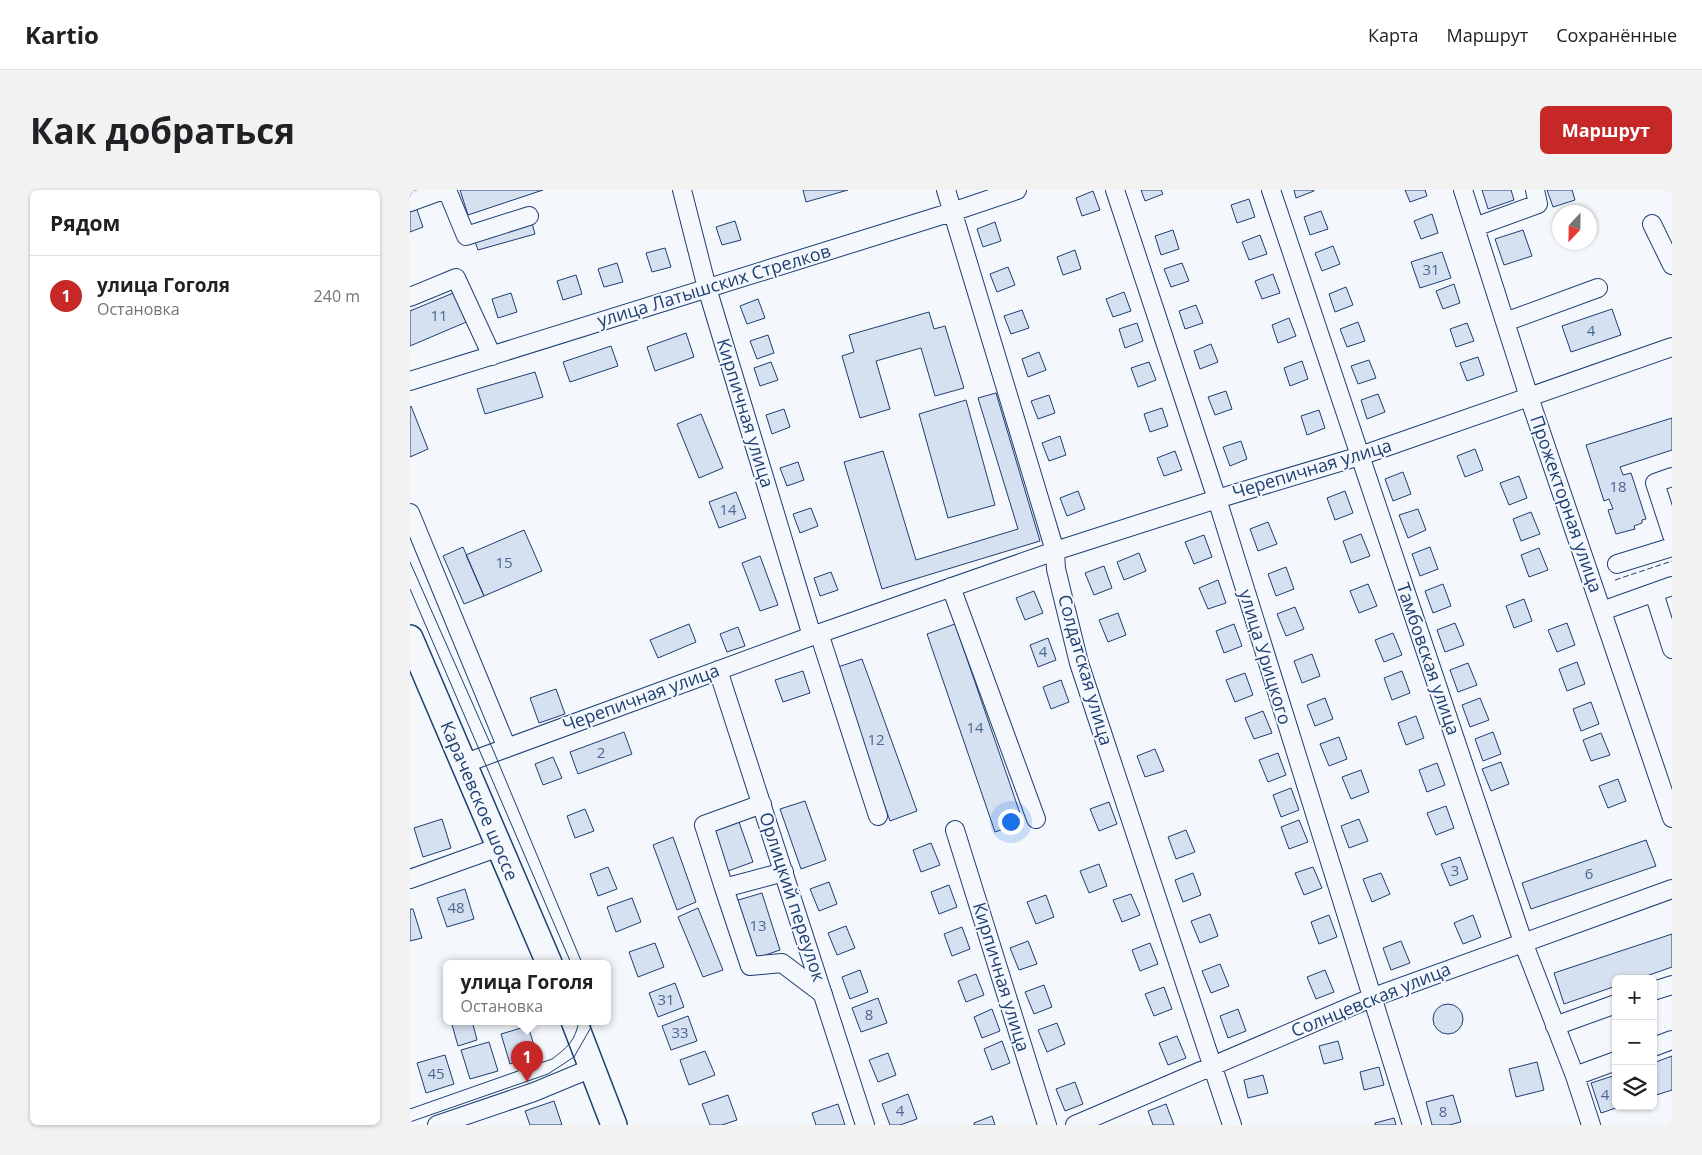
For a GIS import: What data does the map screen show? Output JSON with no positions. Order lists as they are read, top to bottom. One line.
{"streets":{"highway":["Карачевское шоссе"],"street":["улица Латышских Стрелков","Кирпичная улица","Черепичная улица","Прожекторная улица","улица Урицкого","Тамбовская улица","Солдатская улица","Орлицкий переулок","Солнцевская улица"]},"crossings":[["улица Латышских Стрелков","Кирпичная улица"],["улица Латышских Стрелков","Солдатская улица"],["Кирпичная улица","Черепичная улица"],["Черепичная улица","Прожекторная улица"],["Черепичная улица","улица Урицкого"],["Черепичная улица","Тамбовская улица"],["Черепичная улица","Солдатская улица"],["Черепичная улица","Карачевское шоссе"],["Черепичная улица","Орлицкий переулок"],["улица Урицкого","Солнцевская улица"],["Тамбовская улица","Солнцевская улица"],["Солдатская улица","Солнцевская улица"]],"house_numbers":["31","11","4","18","14","15","4","14","12","2","3","6","48","13","31","8","33","45","4","4","8"],"north":"bottom","page":{"header":"Kartio","nav":["Карта","Маршрут","Сохранённые"],"buttons":"Маршрут","title":"Как добраться","heading":"Рядом","list":[{"mark":"1","name":"улица Гоголя","note":"Остановка","value":"240 m"}],"popup":["улица Гоголя","Остановка"],"map_buttons":["+","−"],"pins":"1"}}
